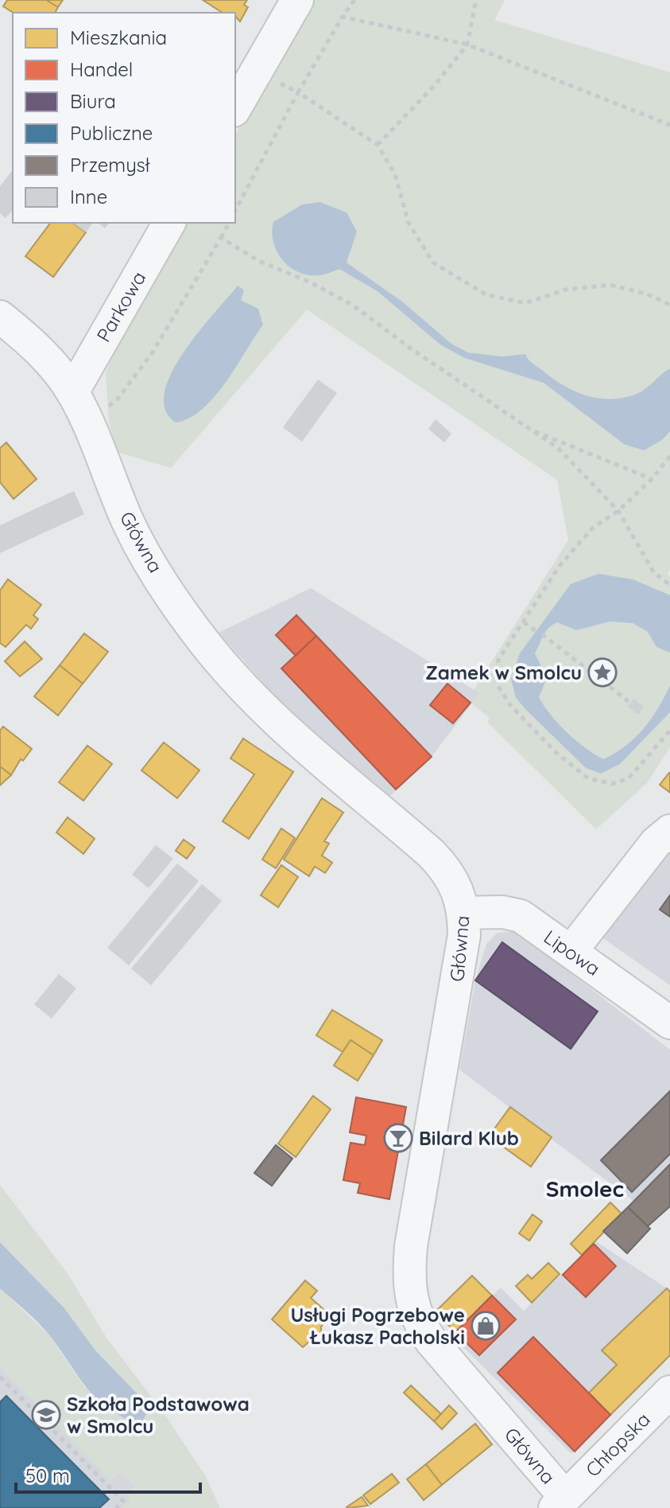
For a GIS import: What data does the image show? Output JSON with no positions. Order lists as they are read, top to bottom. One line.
{"streets":{"street":["Parkowa","Główna","Lipowa","Chłopska"]},"crossings":[["Parkowa","Główna"],["Główna","Lipowa"],["Główna","Chłopska"]],"districts":["Smolec"],"places":{"place":["Zamek w Smolcu"],"bar":["Bilard Klub"],"shop":["Usługi Pogrzebowe Łukasz Pacholski"],"school or university":["Szkoła Podstawowa w Smolcu"]},"legend":["Mieszkania","Handel","Biura","Publiczne","Przemysł","Inne"],"scale_bar":"50 m"}
